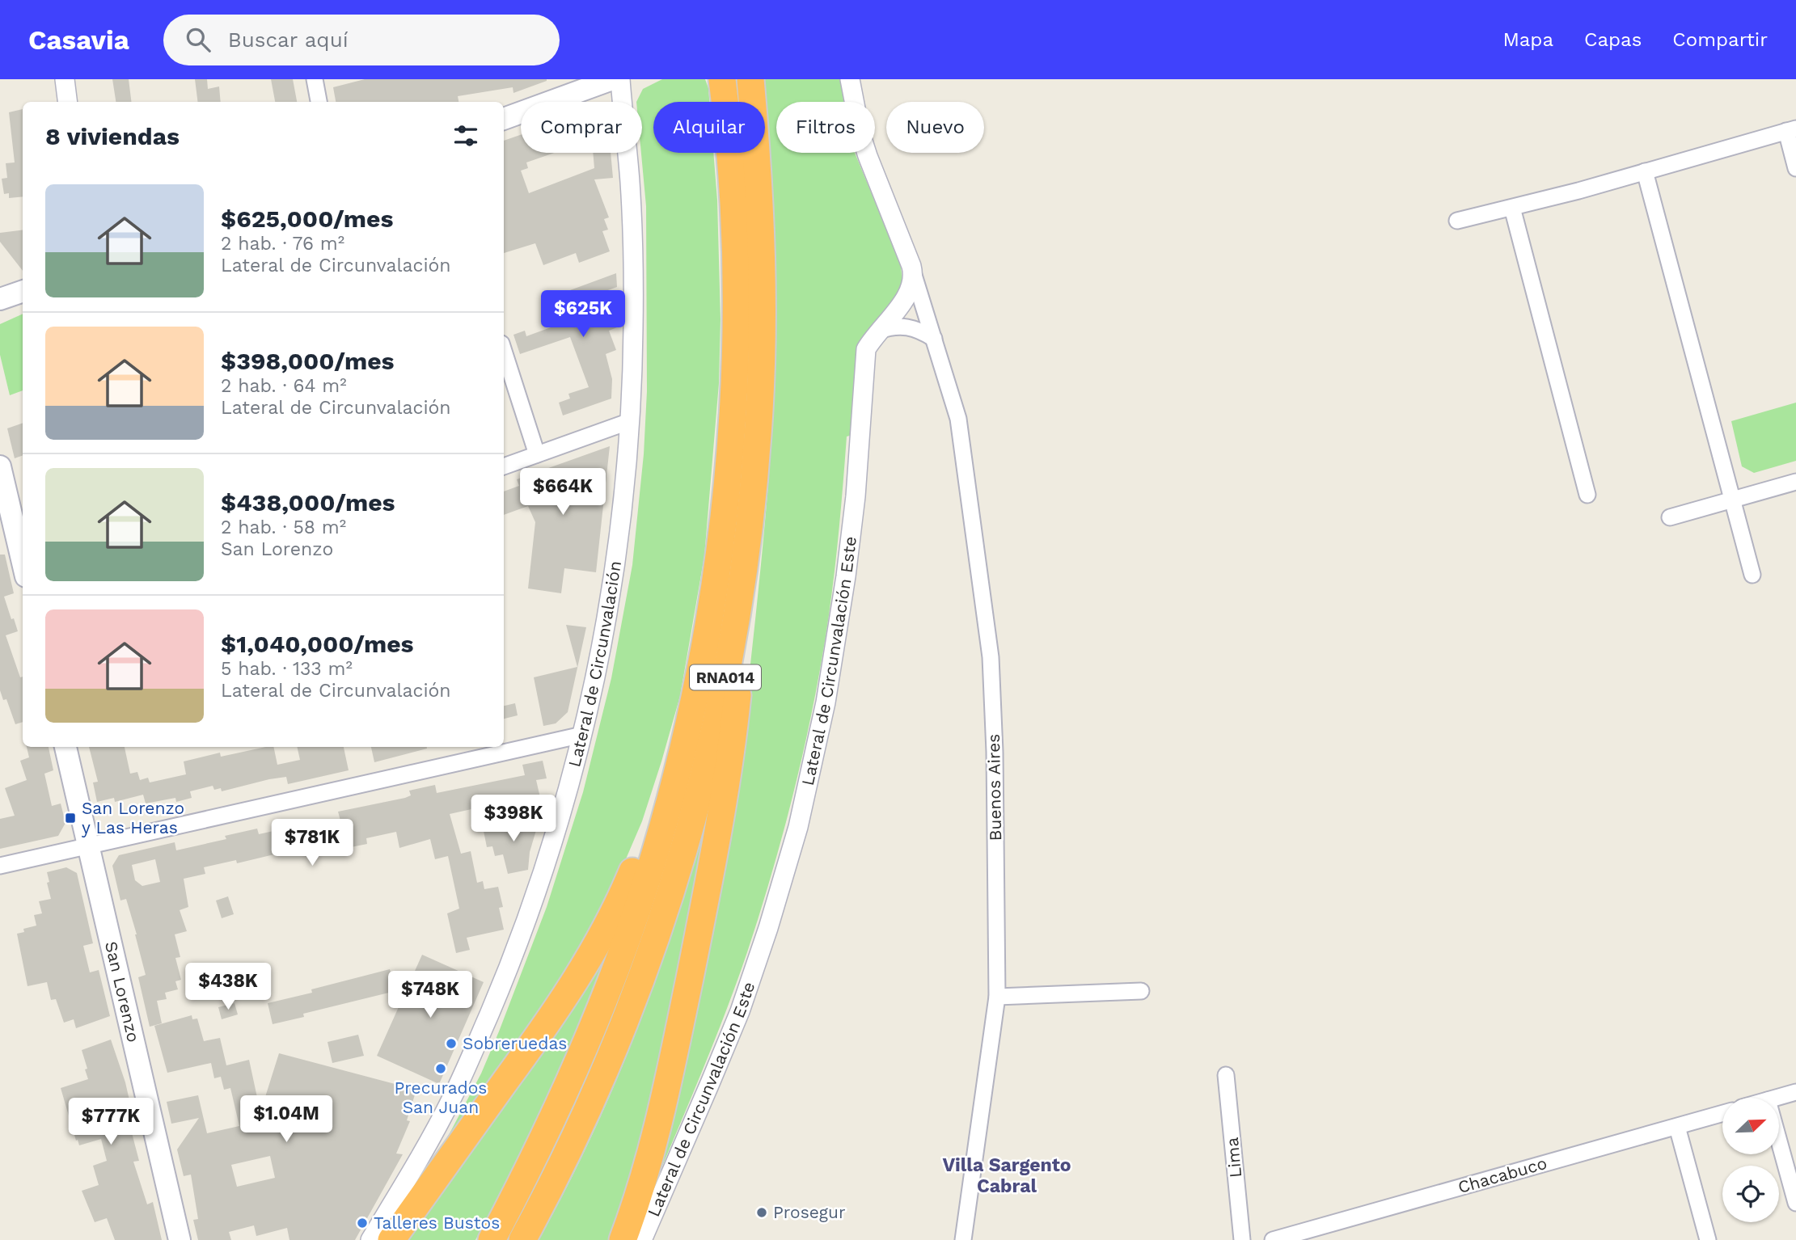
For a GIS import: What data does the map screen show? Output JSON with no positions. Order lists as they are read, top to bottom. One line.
{"streets":{"highway":["RNA014"],"main road":["San Lorenzo"],"street":["Lateral de Circunvalación Este","Lateral de Circunvalación","Buenos Aires","Lima","Chacabuco"]},"crossings":[["Lateral de Circunvalación Este","Buenos Aires"]],"districts":["Villa Sargento Cabral"],"places":{"transit":["San Lorenzo y Las Heras"],"other":["Sobreruedas","Precurados San Juan","Prosegur","Talleres Bustos"]},"north":"top right","page":{"header":"Casavia","search":"Buscar aquí","nav":["Mapa","Capas","Compartir"],"chip":["Comprar","Alquilar","Filtros","Nuevo"],"heading":"8 viviendas","list":[{"name":"$625,000/mes","note":"2 hab. · 76 m² · Lateral de Circunvalación"},{"name":"$398,000/mes","note":"2 hab. · 64 m² · Lateral de Circunvalación"},{"name":"$438,000/mes","note":"2 hab. · 58 m² · San Lorenzo"},{"name":"$1,040,000/mes","note":"5 hab. · 133 m² · Lateral de Circunvalación"}],"price":["$625K","$664K","$398K","$781K","$438K","$748K","$1.04M","$777K"]}}
